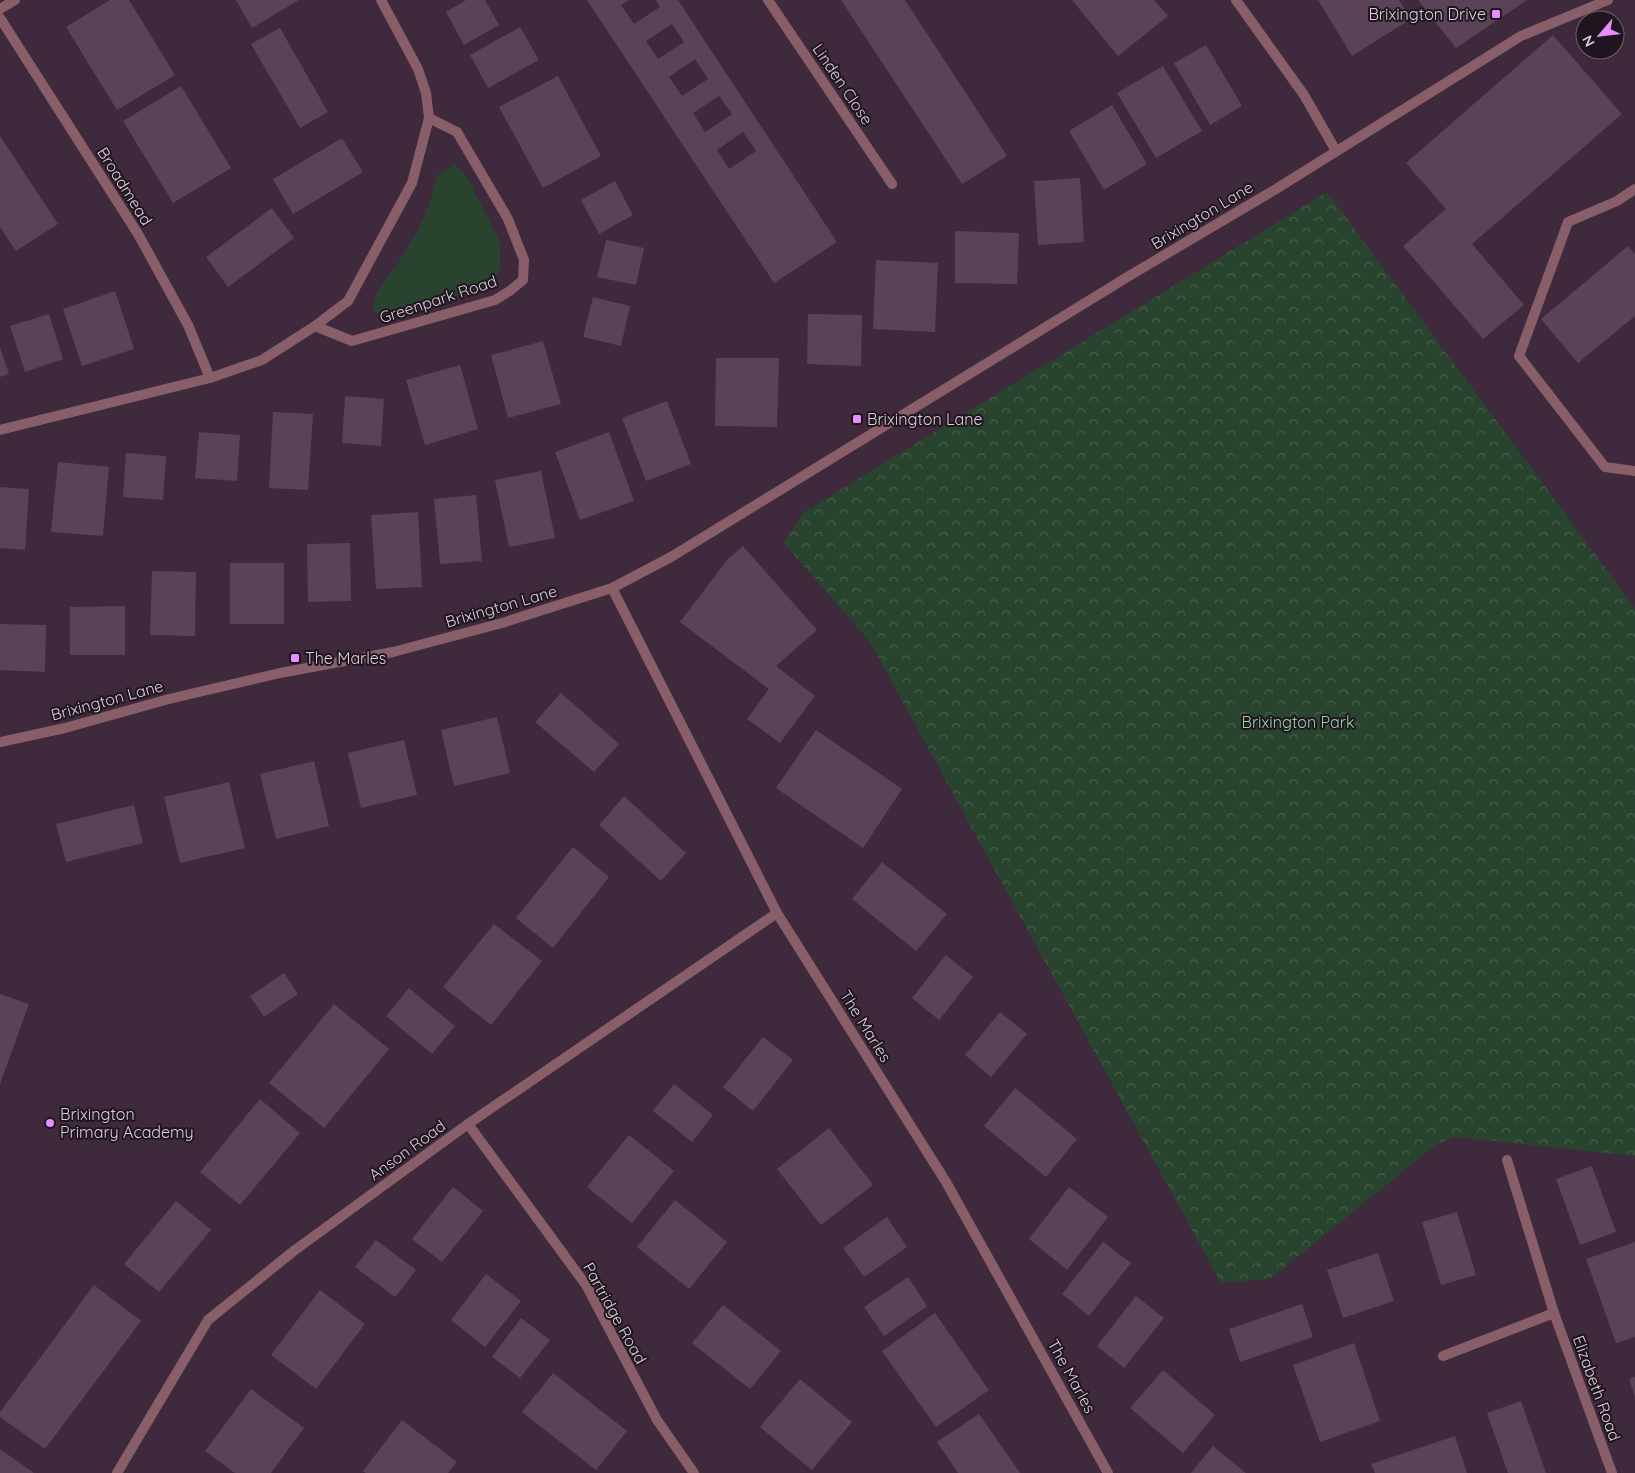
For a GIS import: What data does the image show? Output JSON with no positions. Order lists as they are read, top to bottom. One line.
{"streets":{"street":["Linden Close","Broadmead","Brixington Lane","Greenpark Road","The Marles","Anson Road","Partridge Road","Elizabeth Road"]},"crossings":[["Brixington Lane","The Marles"],["The Marles","Anson Road"],["Anson Road","Partridge Road"]],"parks":["Brixington Park"],"places":{"transit":["Brixington Drive","Brixington Lane","The Marles"],"other":["Brixington Primary Academy"]},"north":"bottom left"}
